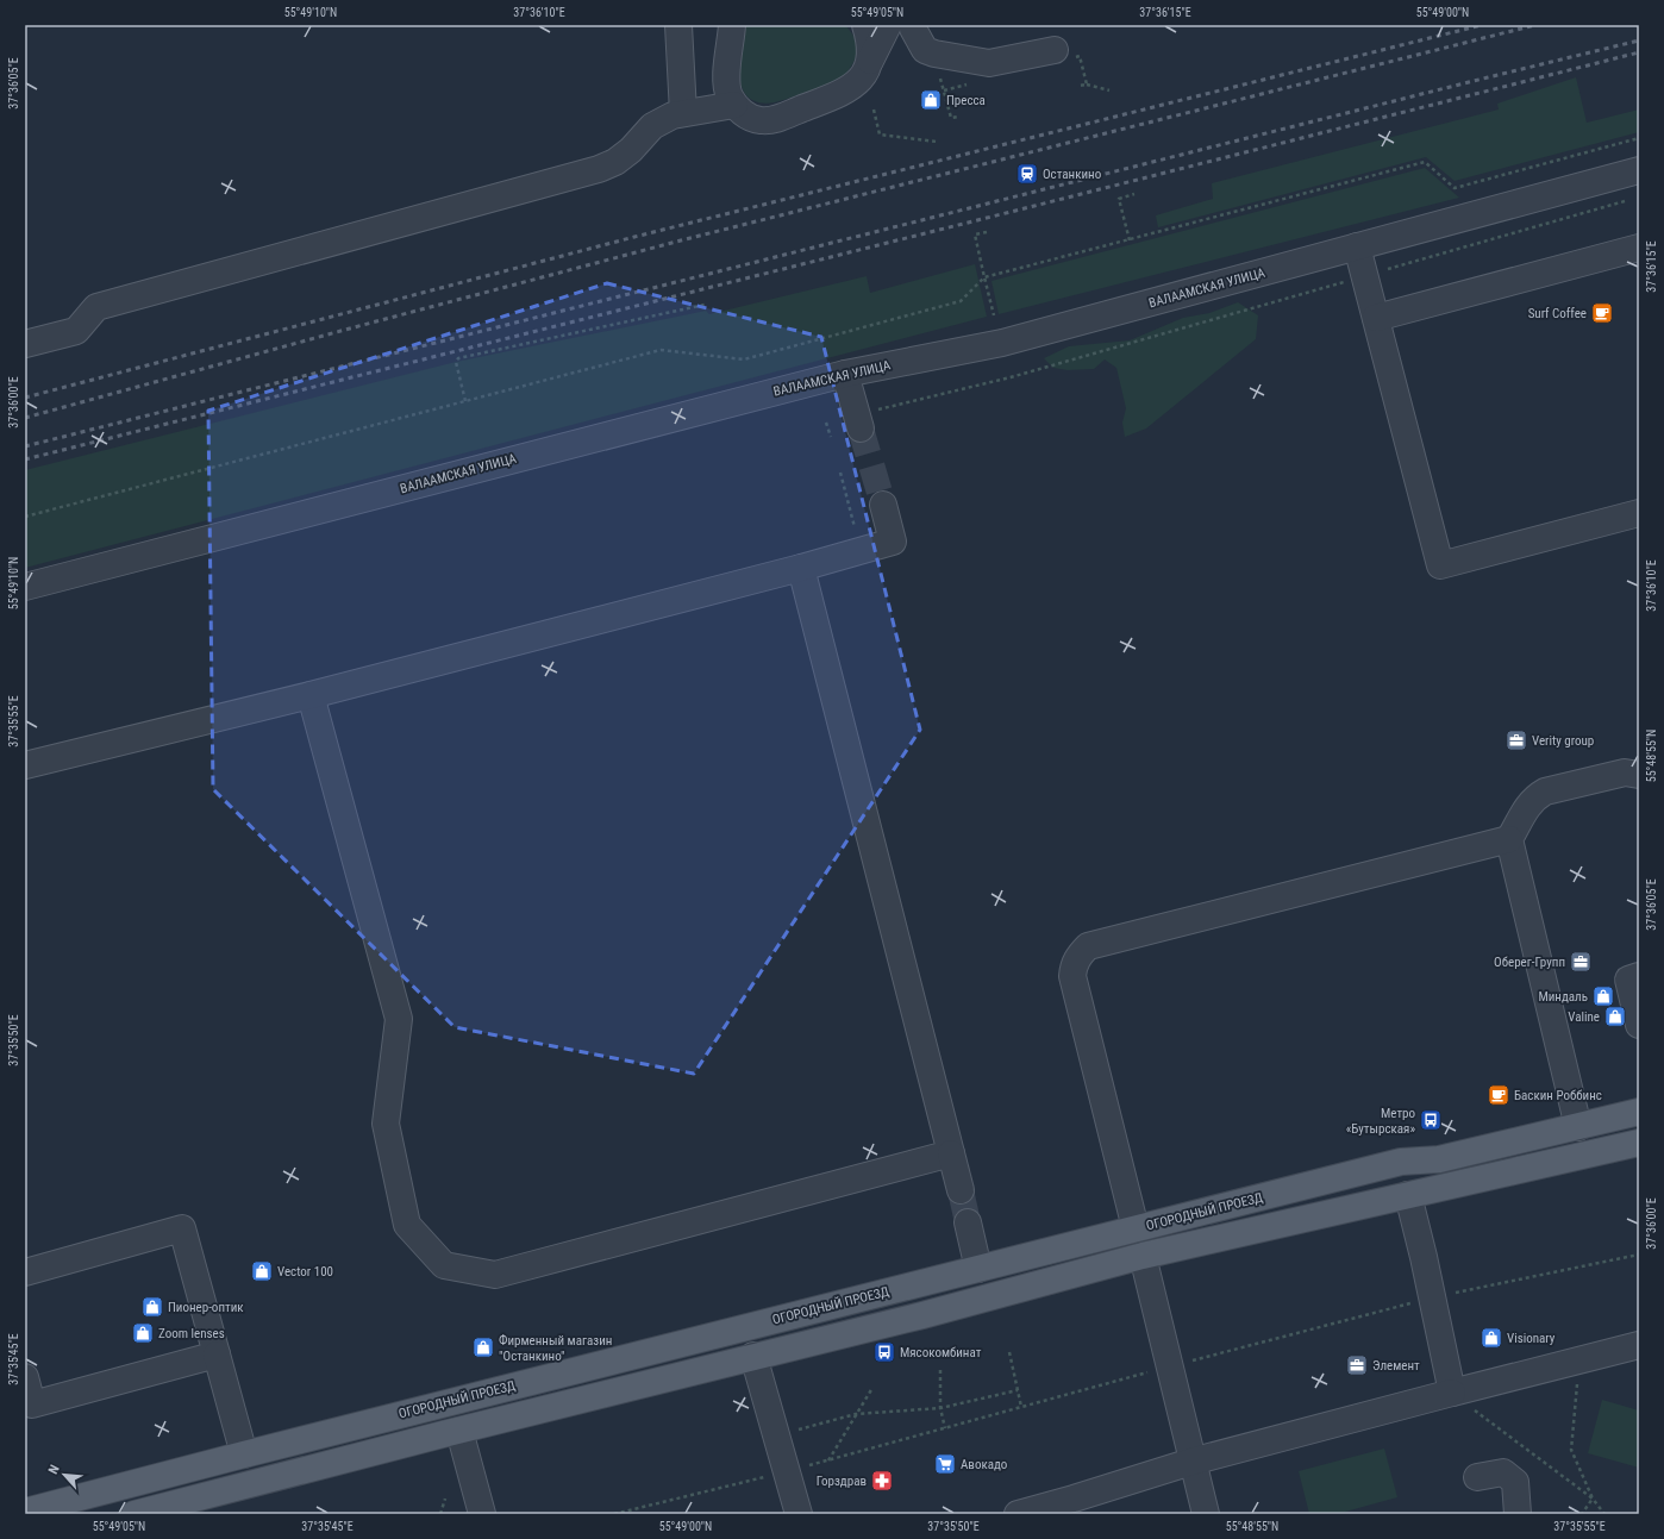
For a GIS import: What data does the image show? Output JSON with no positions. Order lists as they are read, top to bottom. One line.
{"streets":{"main road":["ОГОРОДНЫЙ ПРОЕЗД"],"street":["ВАЛААМСКАЯ УЛИЦА"]},"places":{"shop":["Пресса","Миндаль","Valine","Vector 100","Пионер-оптик","Zoom lenses","Visionary","Фирменный магазин \"Останкино\""],"station":["Останкино"],"cafe":["Surf Coffee","Баскин Роббинс"],"office":["Verity group","Оберег-Групп","Элемент"],"bus stop":["Метро «Бутырская»","Мясокомбинат"],"supermarket":["Авокадо"],"pharmacy":["Горздрав"]},"north":"top left","coordinates":["55°49'10\"N","37°36'10\"E","55°49'05\"N","37°36'15\"E","55°49'00\"N","37°36'05\"E","37°36'00\"E","37°35'55\"E","55°48'55\"N","37°35'50\"E","37°35'45\"E"]}
